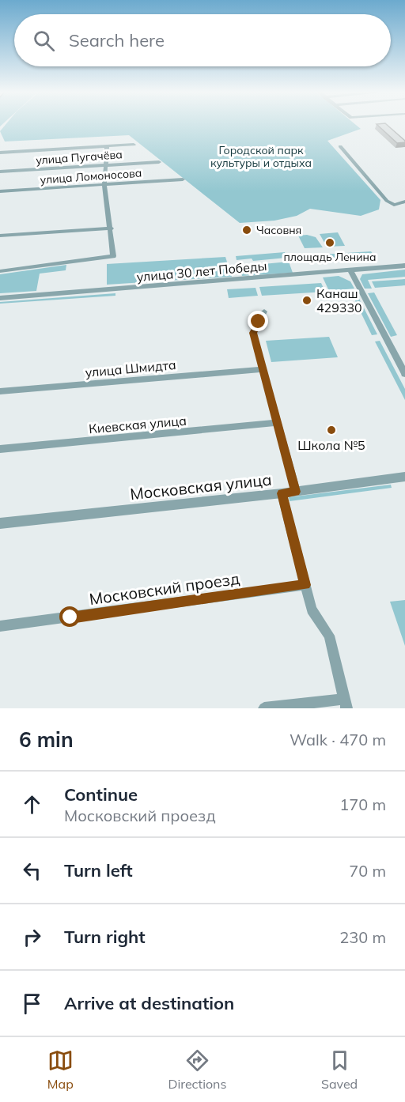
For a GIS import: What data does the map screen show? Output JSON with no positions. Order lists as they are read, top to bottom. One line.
{"streets":{"street":["улица Пугачёва","улица Ломоносова","улица 30 лет Победы","улица Шмидта","Киевская улица","Московская улица","Московский проезд"]},"parks":["Городской парк культуры и отдыха"],"places":["Часовня","площадь Ленина","Канаш 429330","Школа №5"],"page":{"search":"Search here","heading":["6 min","Walk · 470 m"],"list":[["Continue","Московский проезд","170 m"],["Turn left","70 m"],["Turn right","230 m"],"Arrive at destination"],"nav":["Map","Directions","Saved"]}}
